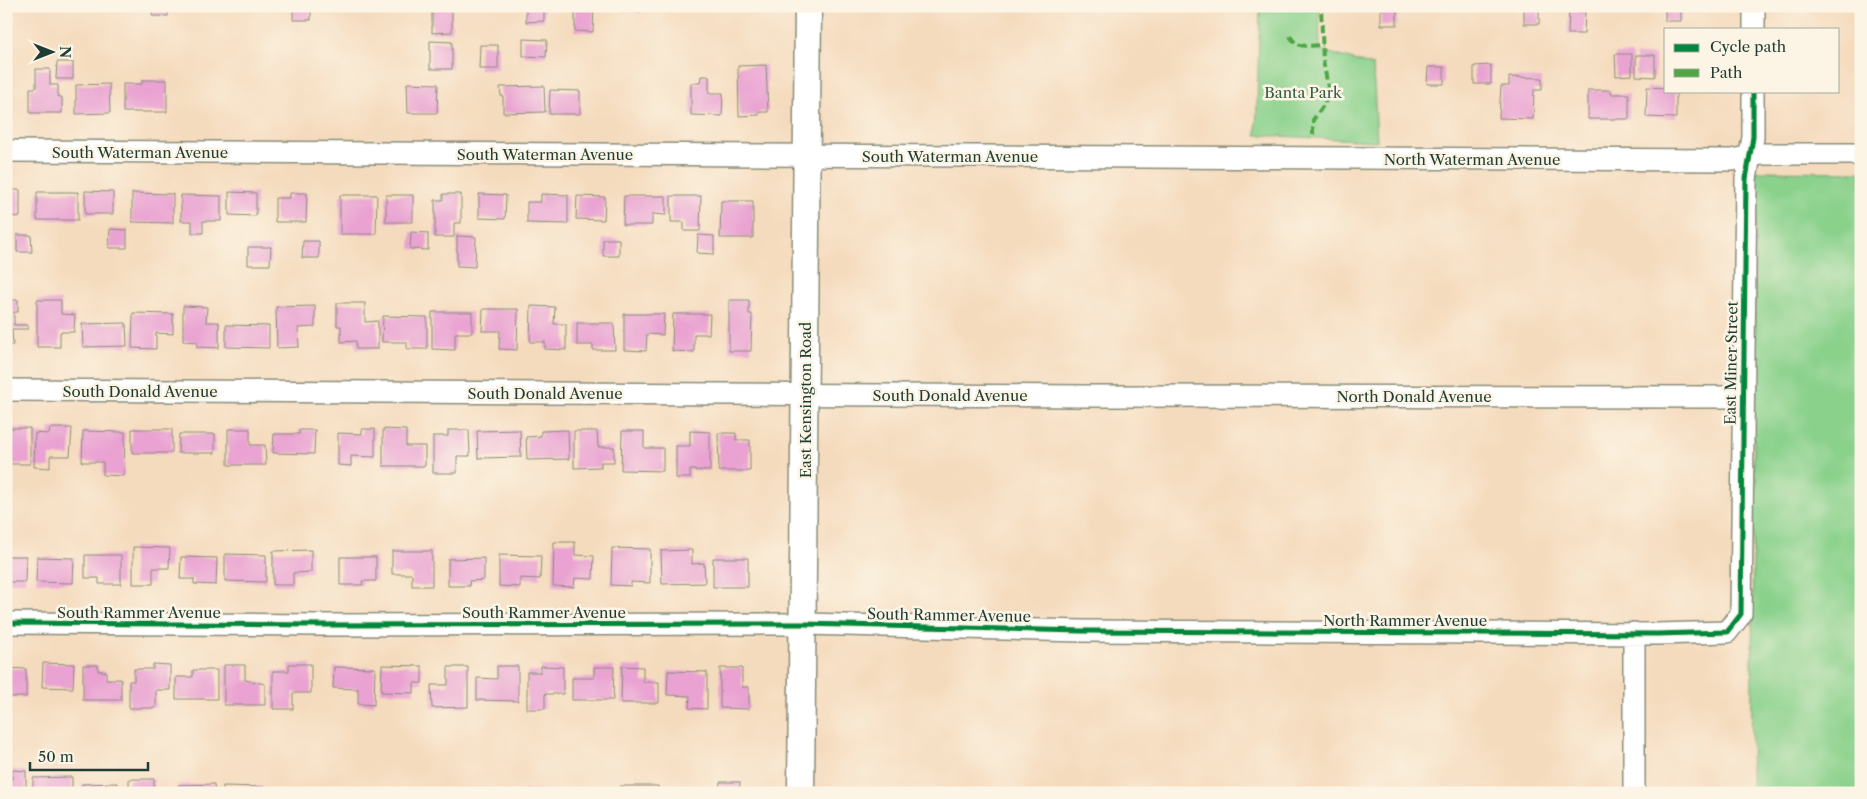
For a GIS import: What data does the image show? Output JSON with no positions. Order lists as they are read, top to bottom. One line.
{"streets":{"main road":["East Kensington Road"],"street":["South Waterman Avenue","North Waterman Avenue","East Miner Street","South Donald Avenue","North Donald Avenue","South Rammer Avenue","North Rammer Avenue"]},"crossings":[["South Waterman Avenue","North Waterman Avenue"],["South Waterman Avenue","East Kensington Road"],["North Waterman Avenue","East Miner Street"],["East Miner Street","North Donald Avenue"],["East Miner Street","North Rammer Avenue"],["South Donald Avenue","North Donald Avenue"],["South Donald Avenue","East Kensington Road"],["East Kensington Road","South Rammer Avenue"],["South Rammer Avenue","North Rammer Avenue"]],"parks":["Banta Park"],"legend":["Cycle path","Path"],"scale_bar":"50 m","north":"right"}
